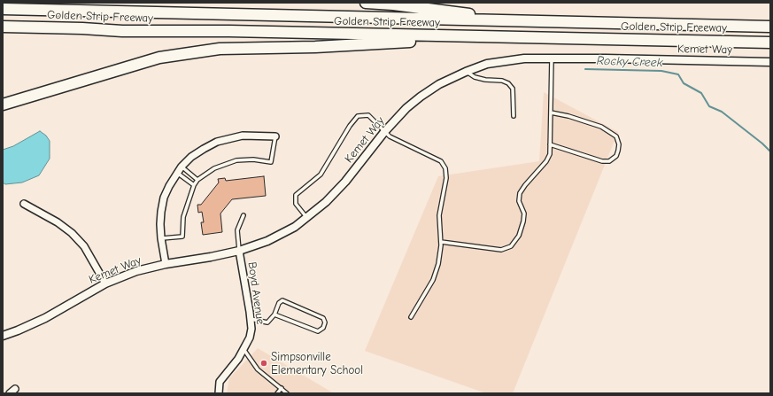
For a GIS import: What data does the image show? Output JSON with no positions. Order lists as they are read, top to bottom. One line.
{"streets":{"highway":["Golden Strip Freeway"],"street":["Kemet Way","Boyd Avenue"]},"crossings":[["Kemet Way","Boyd Avenue"]],"water":["Rocky Creek"],"places":["Simpsonville Elementary School"]}
